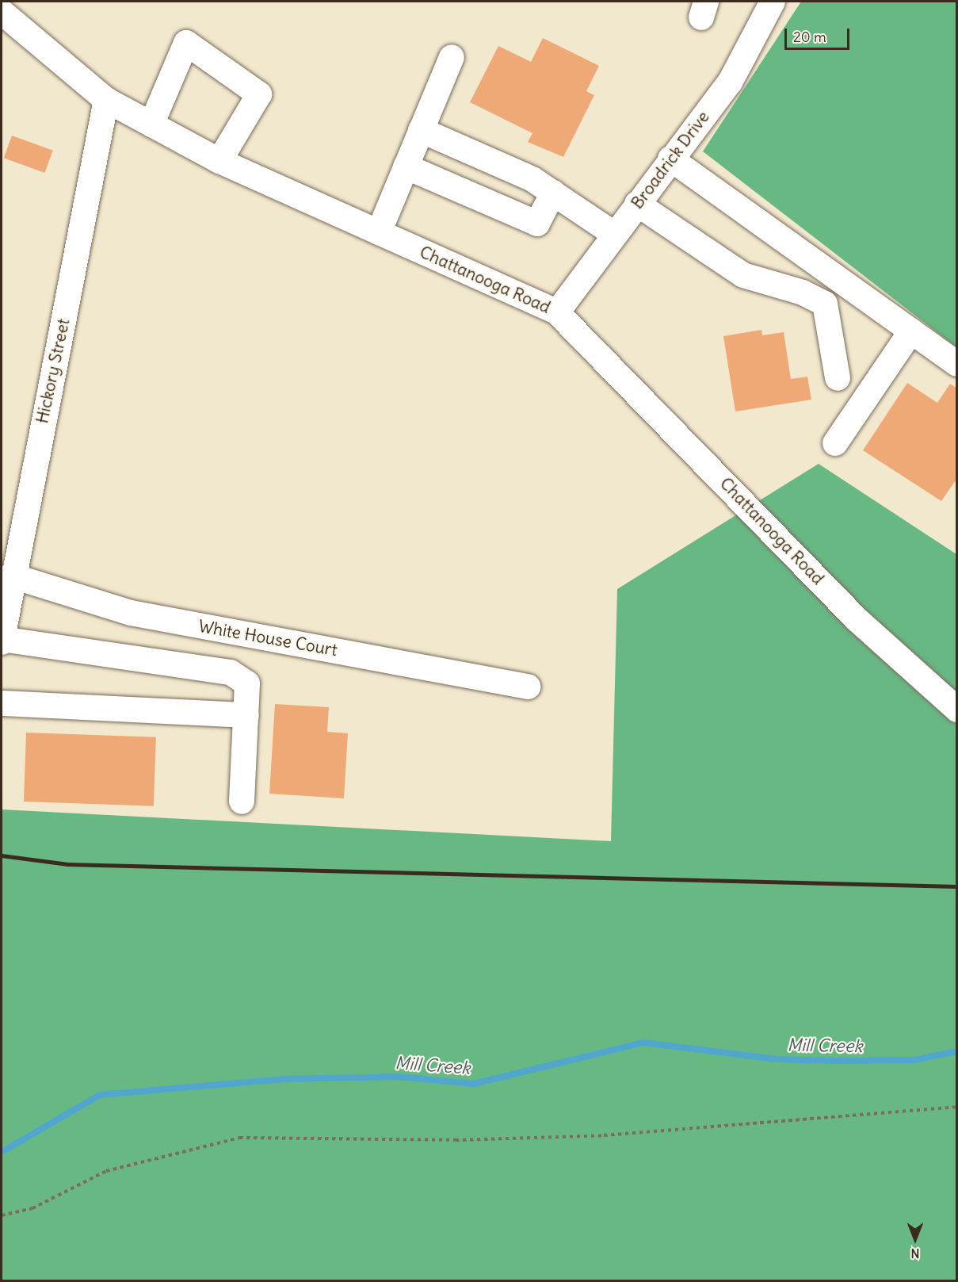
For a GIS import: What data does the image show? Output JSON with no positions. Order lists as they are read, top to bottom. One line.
{"streets":{"street":["Broadrick Drive","Chattanooga Road","Hickory Street","White House Court"]},"crossings":[["Broadrick Drive","Chattanooga Road"],["Chattanooga Road","Hickory Street"],["Hickory Street","White House Court"]],"water":["Mill Creek"],"scale_bar":"20 m","north":"bottom"}
